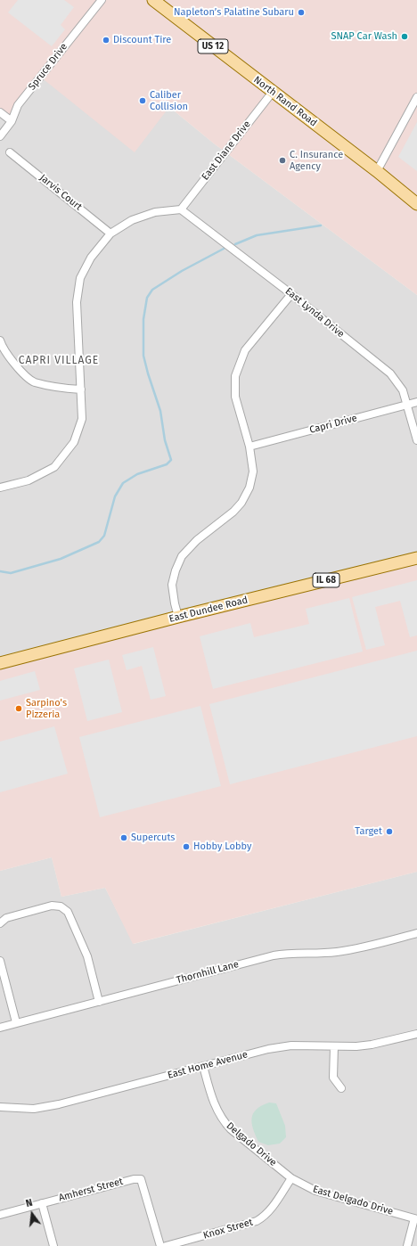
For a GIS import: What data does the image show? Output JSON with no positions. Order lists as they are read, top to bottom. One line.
{"streets":{"main road":["US 12","North Rand Road","IL 68","East Dundee Road"],"street":["Spruce Drive","East Diane Drive","Jarvis Court","East Lynda Drive","Capri Drive","Thornhill Lane","East Home Avenue","Delgado Drive","Amherst Street","East Delgado Drive","Knox Street"]},"crossings":[["North Rand Road","East Diane Drive"],["East Diane Drive","East Lynda Drive"],["East Lynda Drive","Capri Drive"],["East Home Avenue","Delgado Drive"],["Delgado Drive","East Delgado Drive"],["Delgado Drive","Knox Street"],["East Delgado Drive","Knox Street"]],"districts":["CAPRI VILLAGE"],"places":["Napleton’s Palatine Subaru","SNAP Car Wash","Discount Tire","Caliber Collision","C. Insurance Agency","Sarpino's Pizzeria","Target","Supercuts","Hobby Lobby"],"north":"top"}
